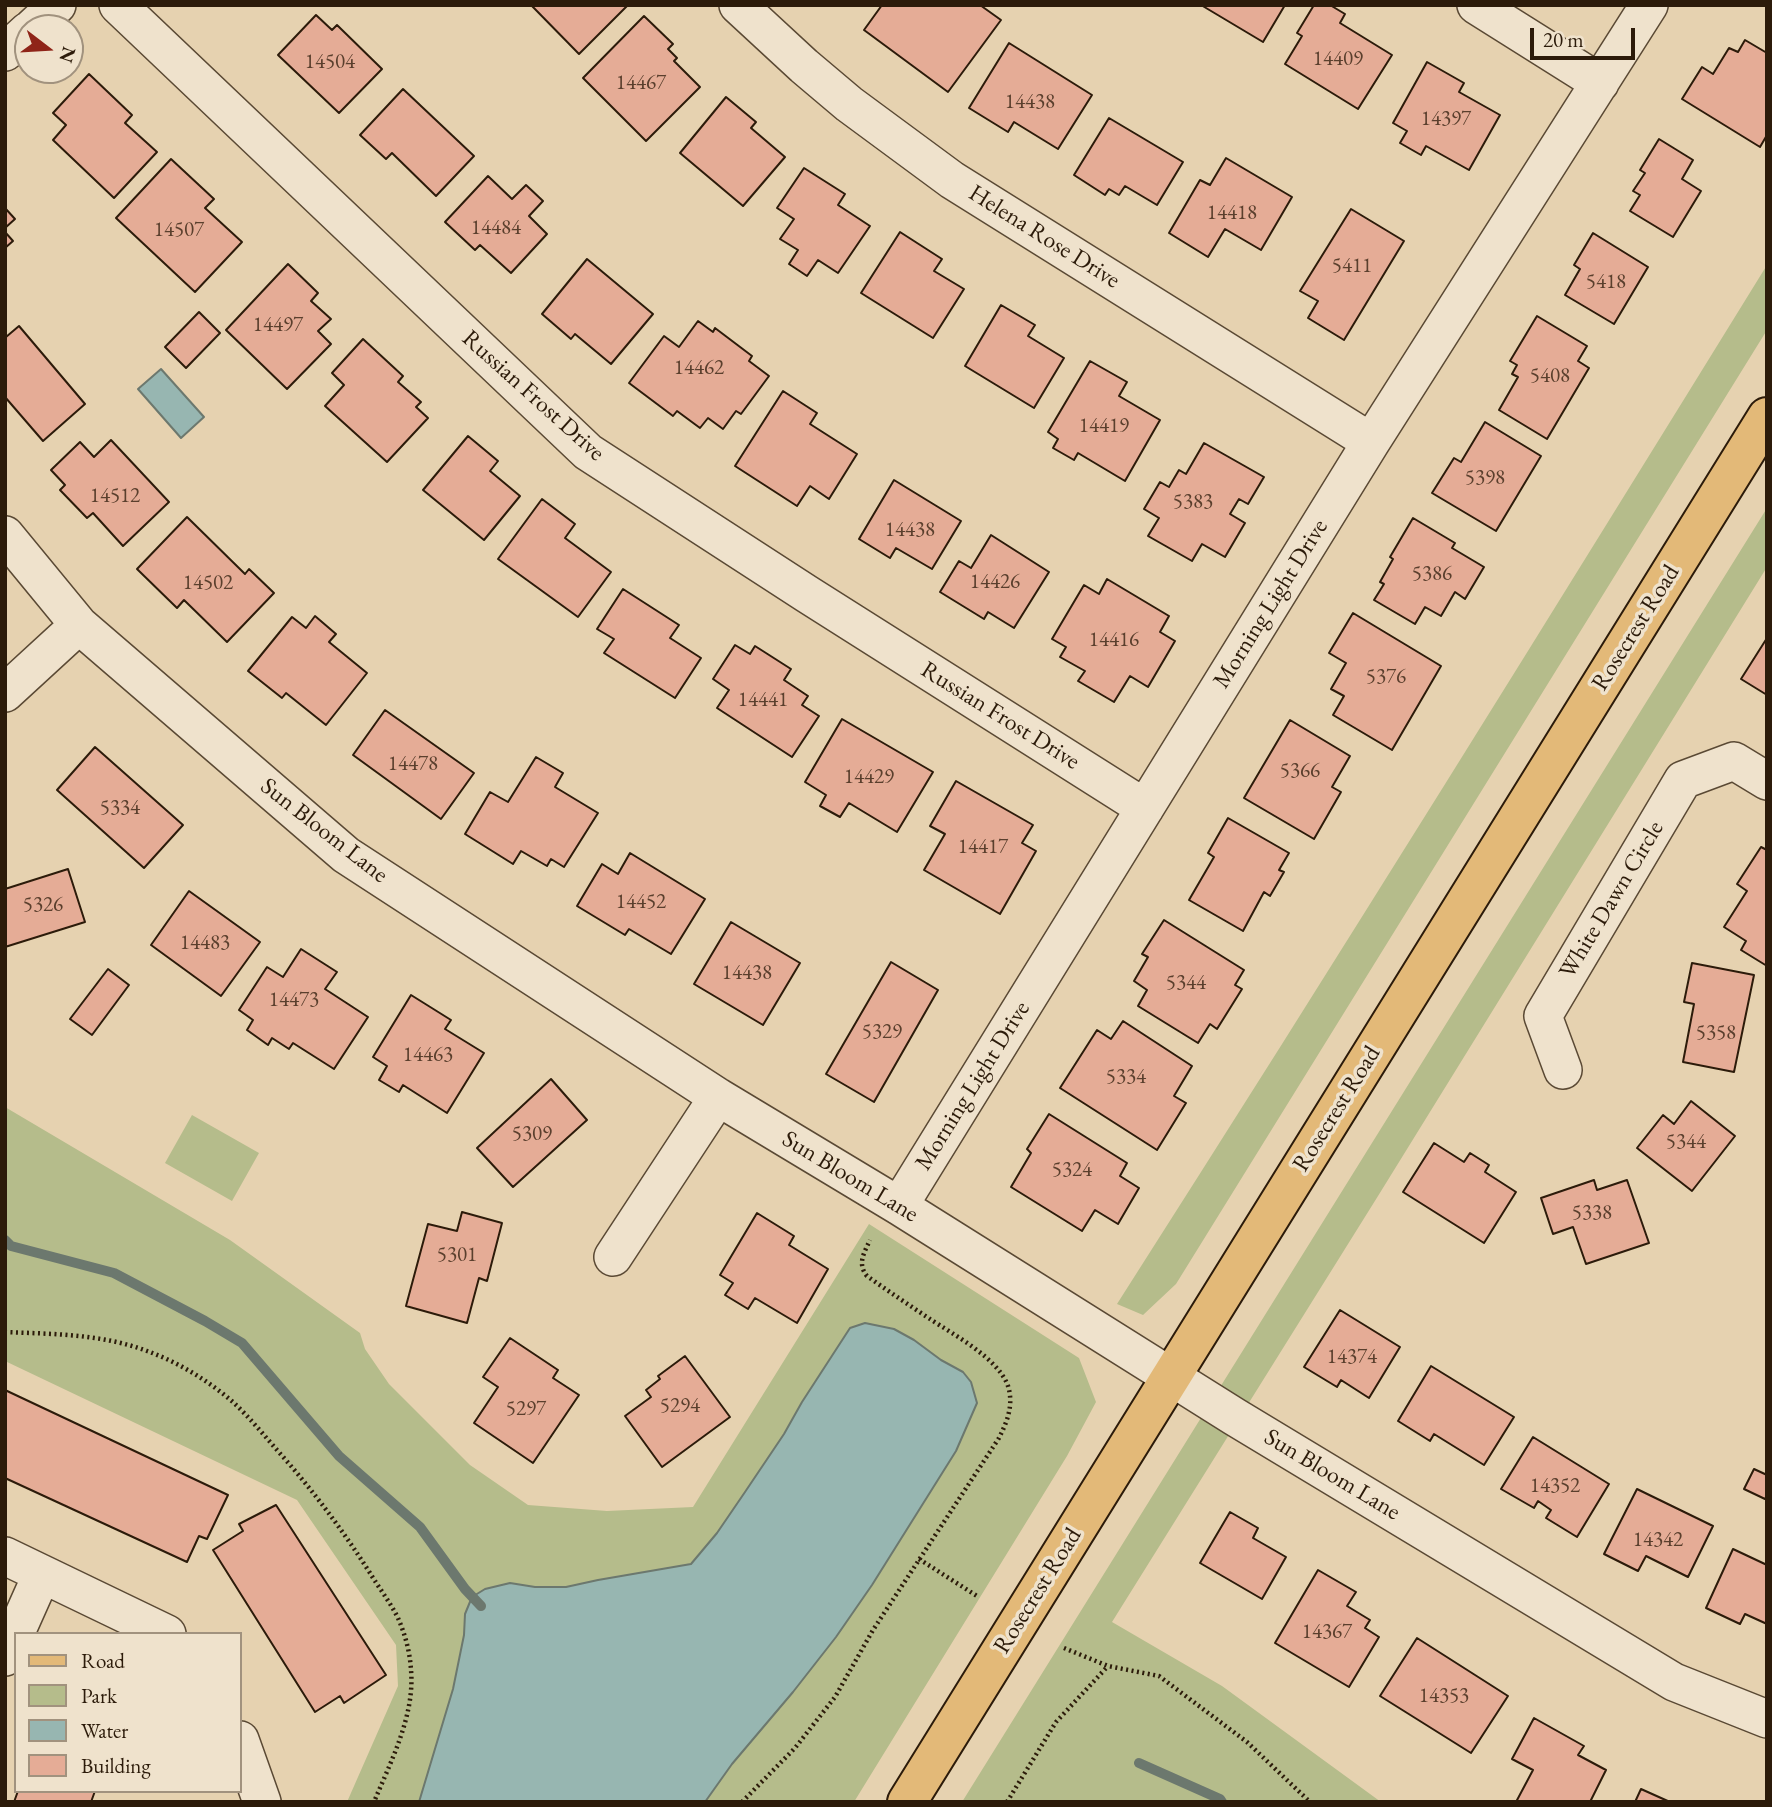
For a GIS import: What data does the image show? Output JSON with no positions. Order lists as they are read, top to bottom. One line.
{"streets":{"main road":["Rosecrest Road"],"street":["Helena Rose Drive","Russian Frost Drive","Morning Light Drive","Sun Bloom Lane","White Dawn Circle"]},"crossings":[["Helena Rose Drive","Morning Light Drive"],["Russian Frost Drive","Morning Light Drive"],["Morning Light Drive","Sun Bloom Lane"],["Rosecrest Road","Sun Bloom Lane"]],"house_numbers":["14409","14504","14467","14438","14397","14418","14484","14507","5411","5418","14497","14462","5408","14419","5398","14512","5383","14438","5386","14426","14502","14416","5376","14441","14478","5366","14429","5334","14417","14452","5326","14483","14438","5344","14473","5329","5358","14463","5334","5309","5344","5324","5338","5301","14374","5294","5297","14352","14342","14367","14353"],"legend":["Road","Park","Water","Building"],"scale_bar":"20 m","north":"right"}
